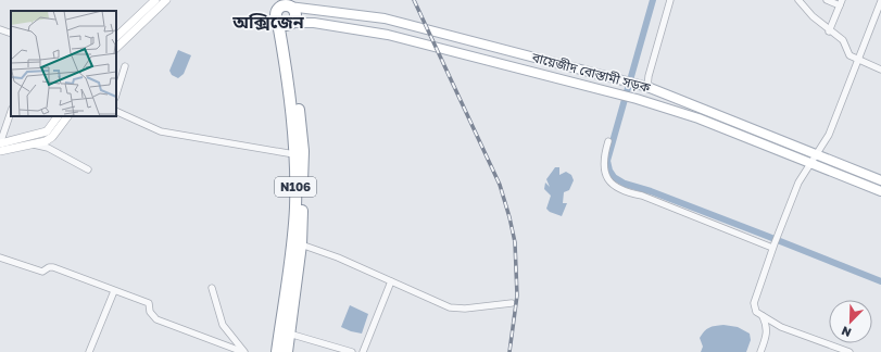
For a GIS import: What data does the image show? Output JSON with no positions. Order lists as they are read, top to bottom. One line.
{"streets":{"highway":["N106"],"main road":["বায়েজীদ বোস্তামী সড়ক"]},"crossings":[["বায়েজীদ বোস্তামী সড়ক","N106"]],"districts":["অক্সিজেন"],"north":"bottom left"}
